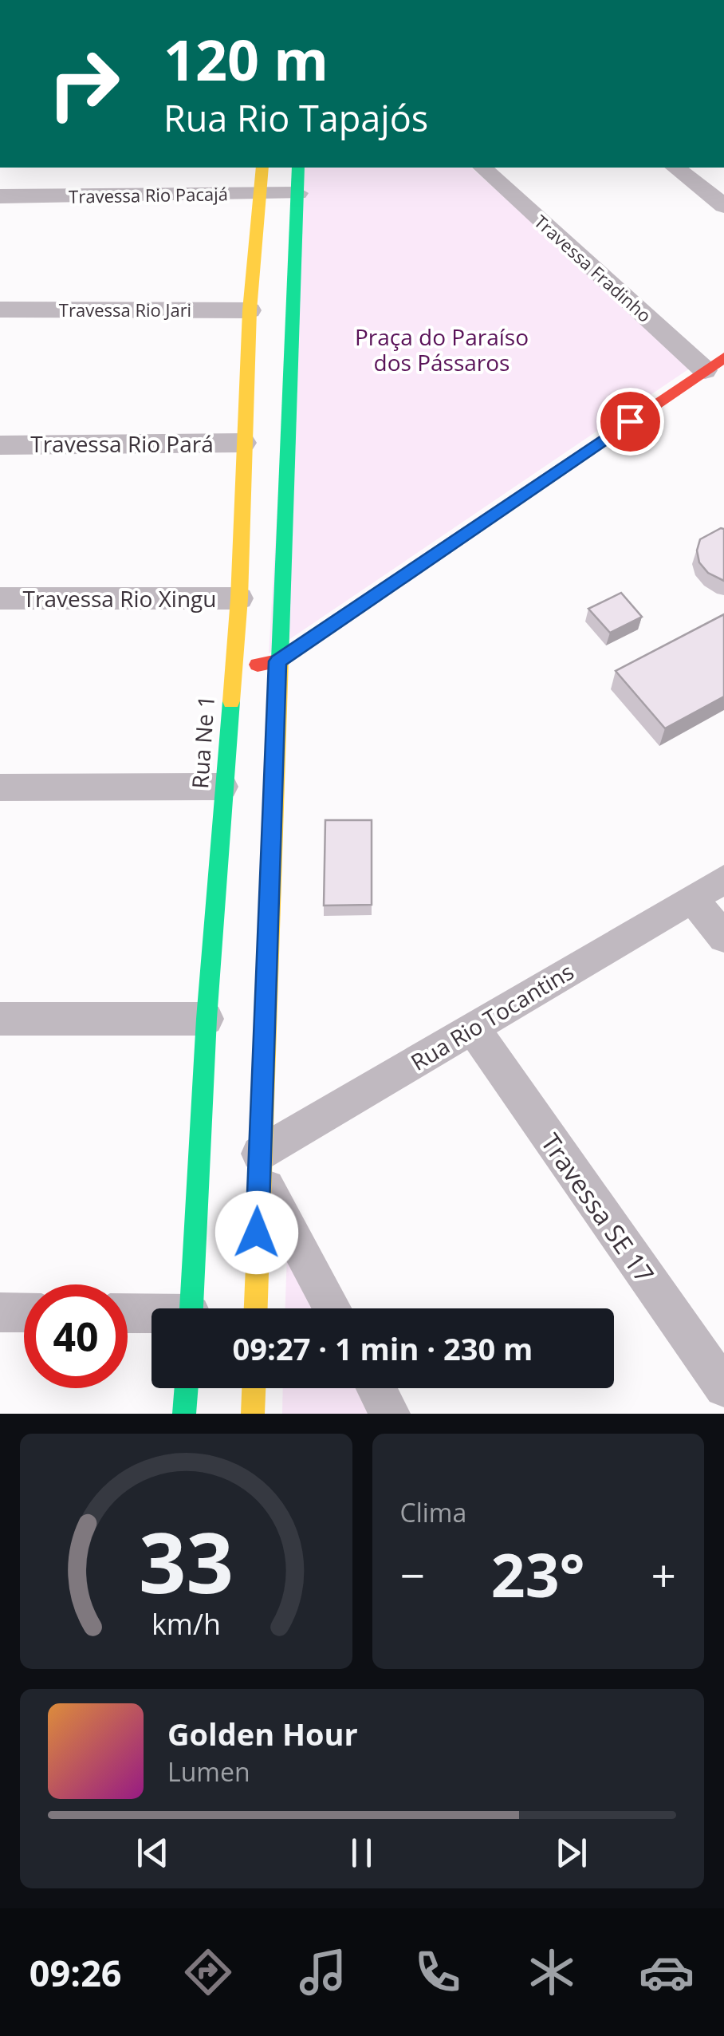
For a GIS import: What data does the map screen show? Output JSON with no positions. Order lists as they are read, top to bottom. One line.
{"streets":{"street":["Travessa Rio Pacajá","Travessa Fradinho","Travessa Rio Jari","Travessa Rio Pará","Travessa Rio Xingu","Rua Ne 1","Rua Rio Tocantins","Travessa SE 17"]},"crossings":[["Travessa Rio Pacajá","Rua Ne 1"],["Travessa Rio Jari","Rua Ne 1"],["Travessa Rio Pará","Rua Ne 1"],["Travessa Rio Xingu","Rua Ne 1"],["Rua Rio Tocantins","Travessa SE 17"]],"parks":["Praça do Paraíso dos Pássaros"],"page":{"turn":["120 m","Rua Rio Tapajós"],"limit":"40","trip":"09:27 · 1 min · 230 m","tile":"Clima","heat":["−","23°","+"],"song":["Golden Hour","Lumen"],"tabs":"09:26","gauge":["33","km/h"]}}
